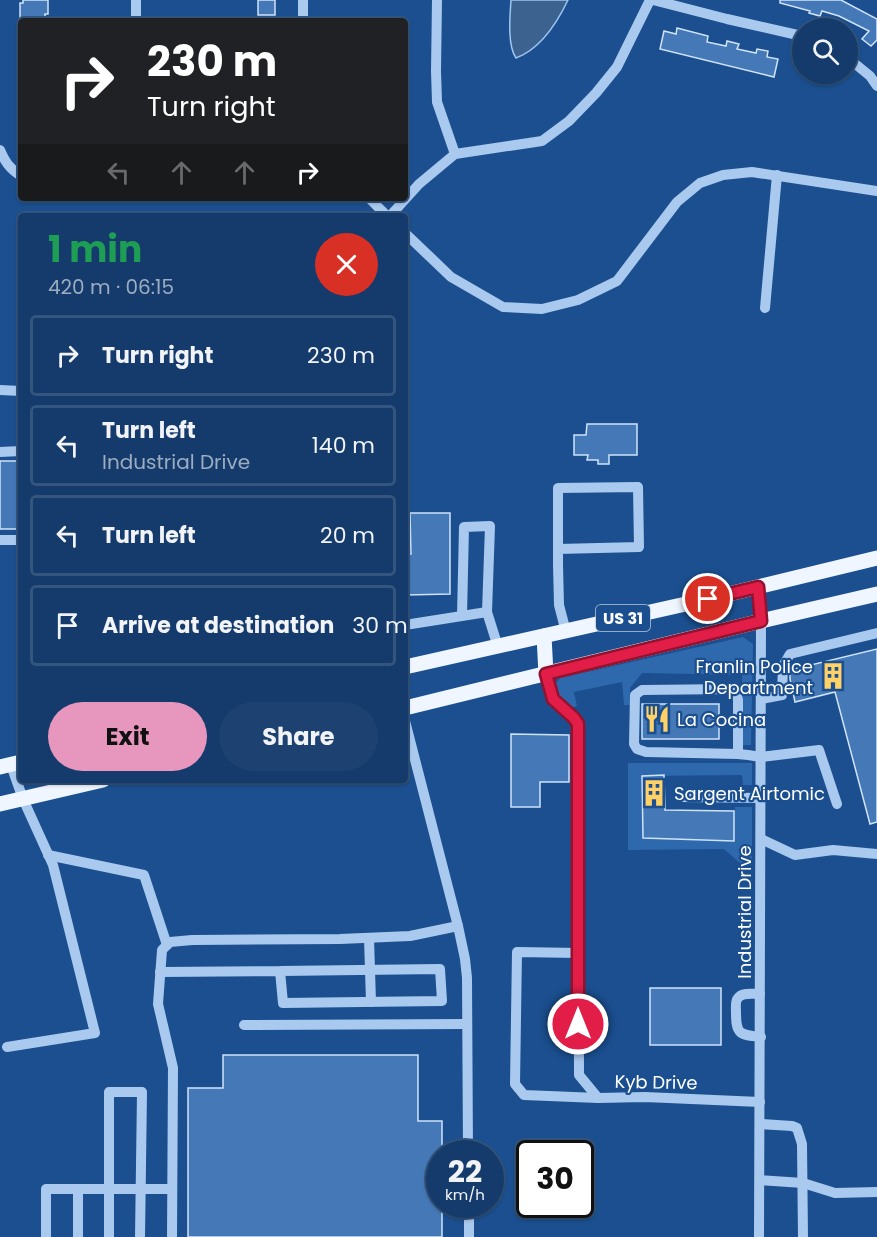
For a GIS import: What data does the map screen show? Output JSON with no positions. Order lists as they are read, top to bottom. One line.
{"streets":{"main road":["US 31"],"street":["Industrial Drive","Kyb Drive"]},"crossings":[["US 31","Industrial Drive"],["US 31","Kyb Drive"],["Industrial Drive","Kyb Drive"]],"places":{"building":["Franlin Police Department","Sargent Airtomic"],"restaurant":["La Cocina"]},"page":{"turn":["230 m","Turn right"],"heading":["1 min","420 m · 06:15"],"list":[{"name":"Turn right","value":"230 m"},{"name":"Turn left","note":"Industrial Drive","value":"140 m"},{"name":"Turn left","value":"20 m"},{"name":"Arrive at destination","value":"30 m"}],"buttons":["Exit","Share"],"speed":"22 km/h","limit":"30"}}
